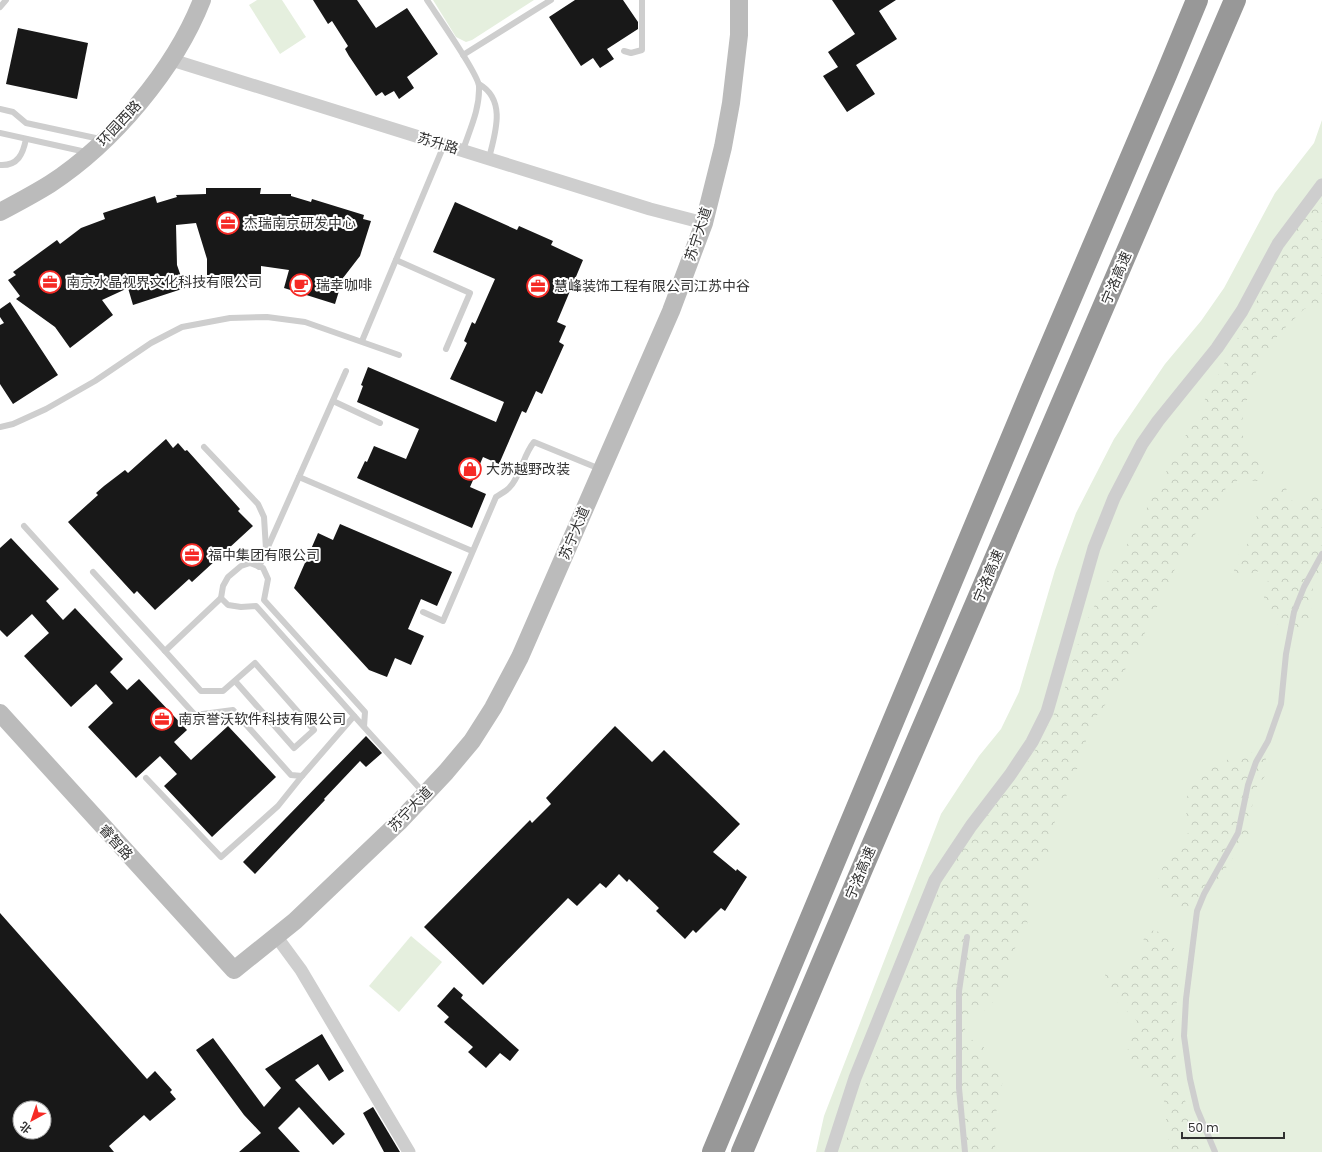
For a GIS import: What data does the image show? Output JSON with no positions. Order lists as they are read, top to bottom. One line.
{"streets":{"highway":["宁洛高速"],"street":["环园西路","苏升路","苏宁大道","睿智路"]},"crossings":[["环园西路","苏升路"],["苏升路","苏宁大道"],["苏宁大道","睿智路"]],"places":{"office":["杰瑞南京研发中心","南京水晶视界文化科技有限公司","慧峰装饰工程有限公司江苏中谷","福中集团有限公司","南京誉沃软件科技有限公司"],"cafe":["瑞幸咖啡"],"shop":["大苏越野改装"]},"scale_bar":"50 m","north":"bottom left"}
